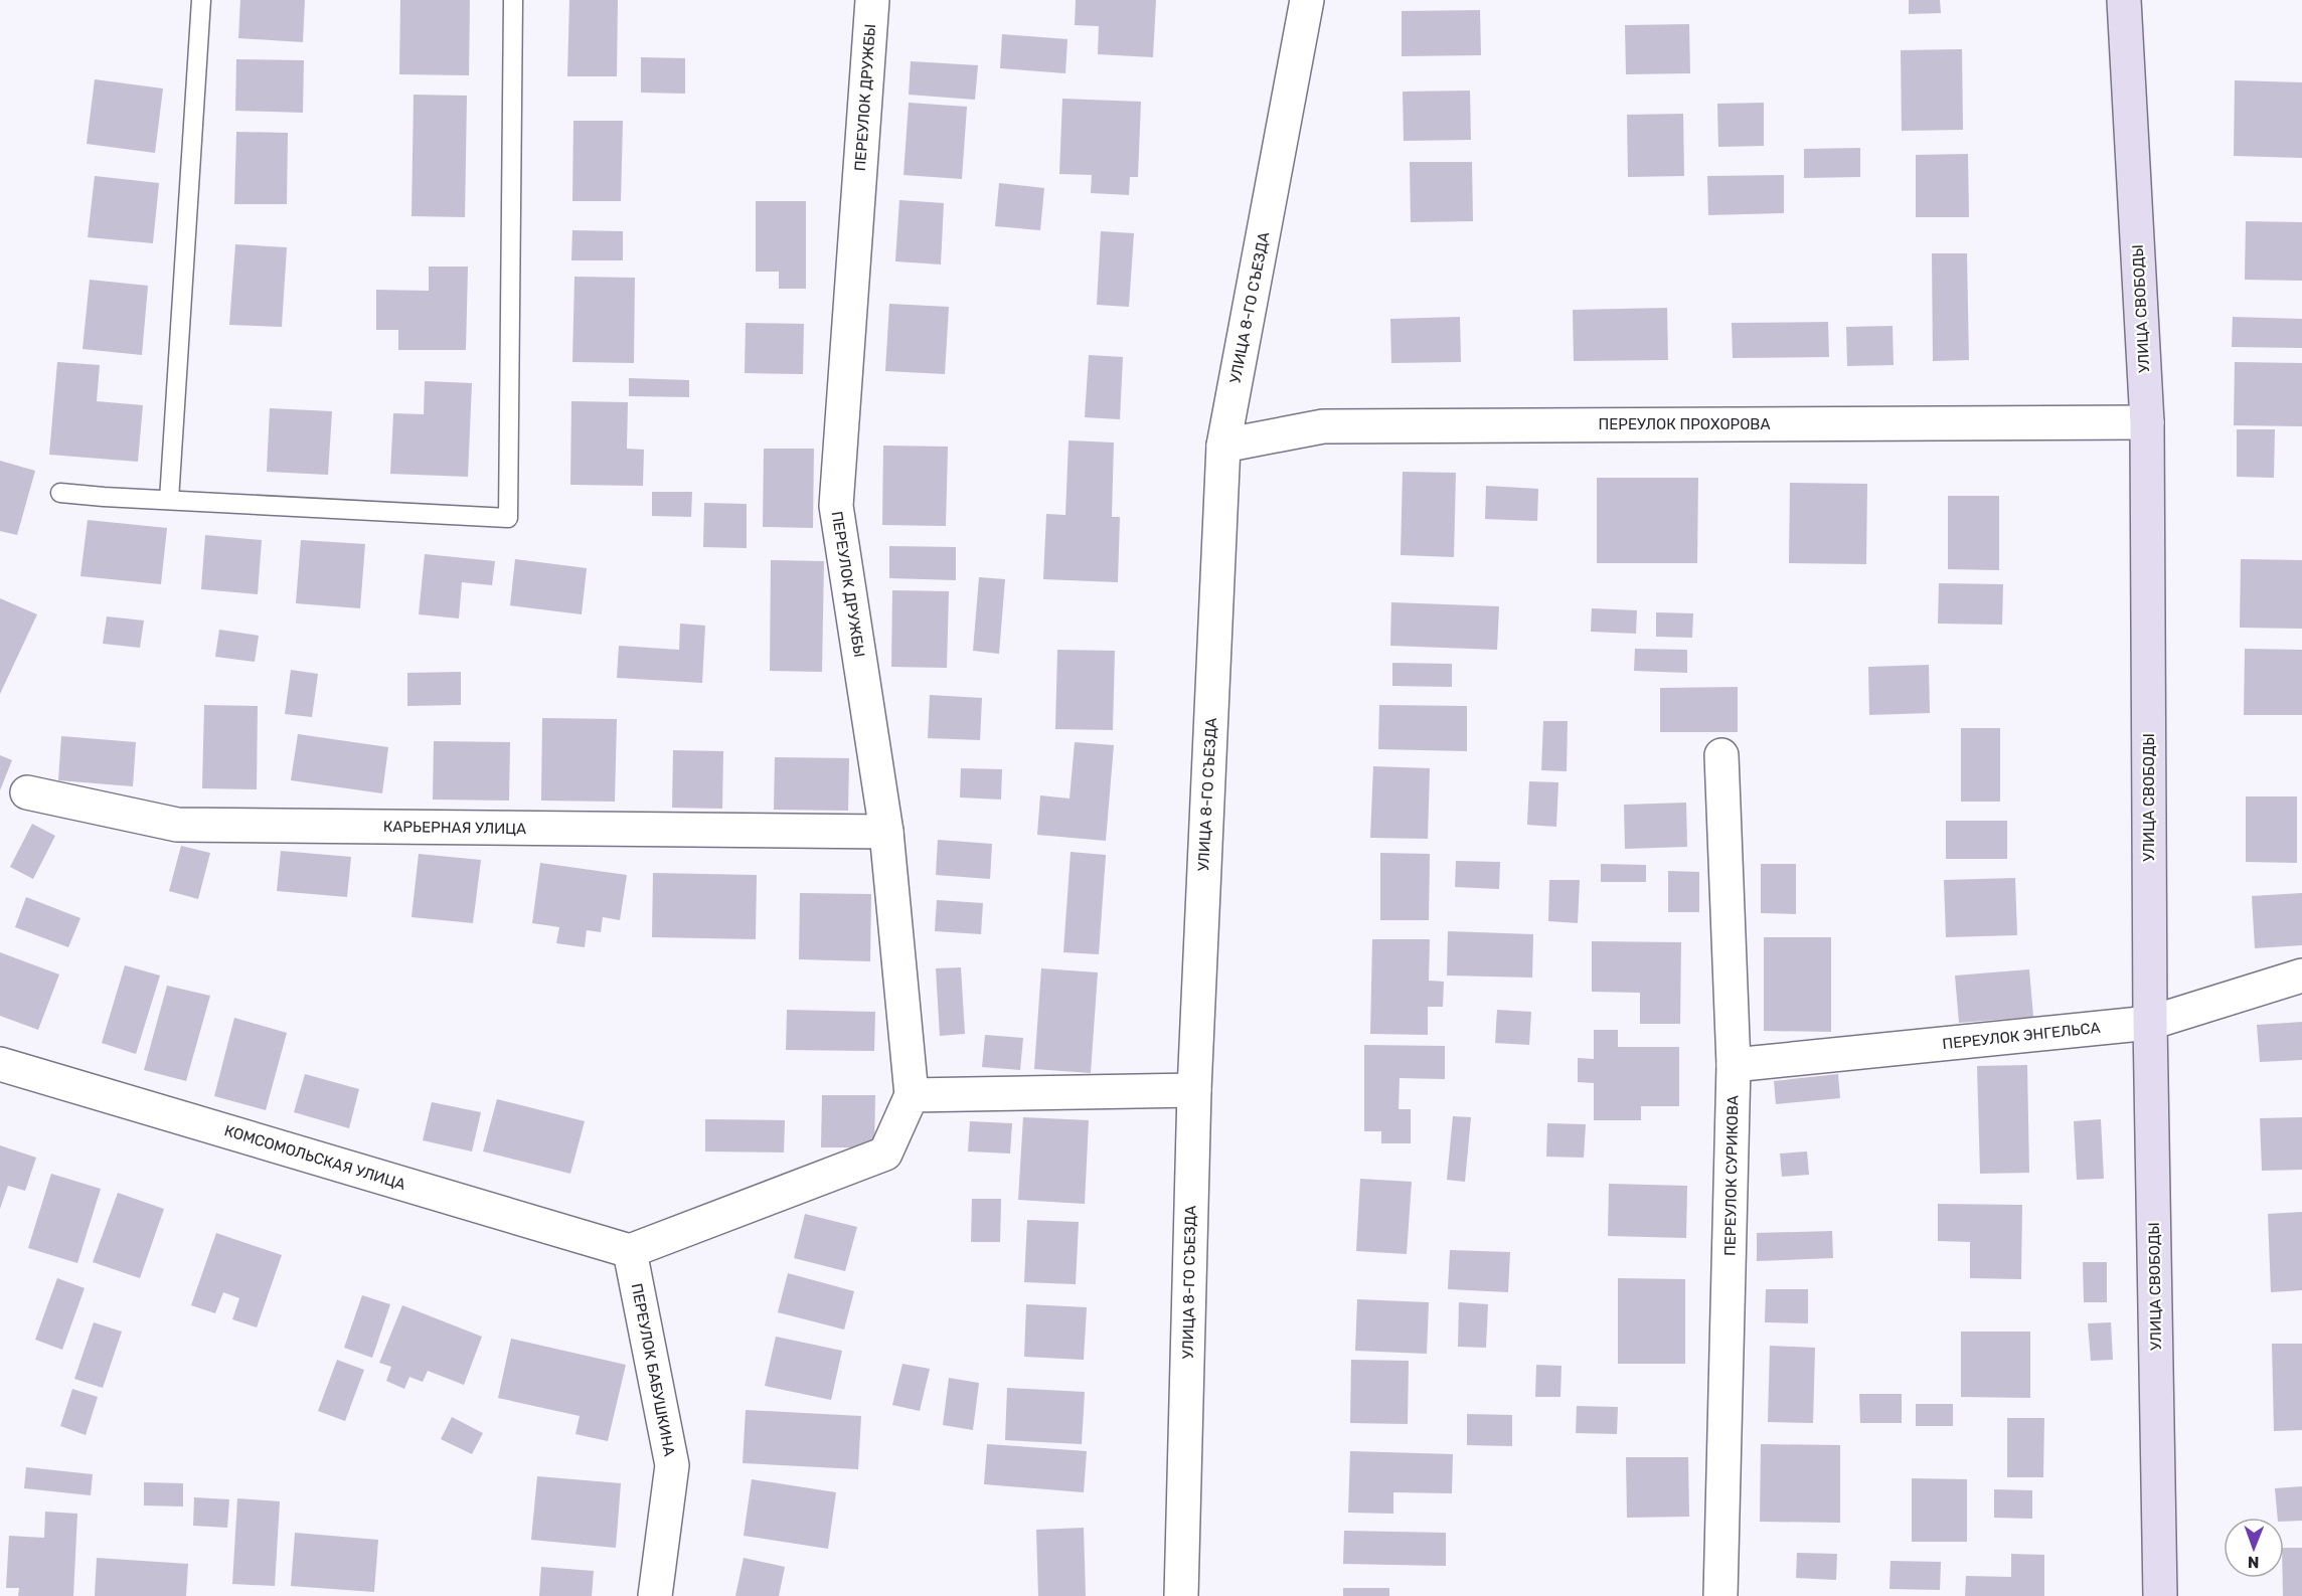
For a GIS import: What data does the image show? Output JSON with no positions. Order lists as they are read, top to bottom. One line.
{"streets":{"street":["ПЕРЕУЛОК ДРУЖБЫ","УЛИЦА 8-ГО СЪЕЗДА","УЛИЦА СВОБОДЫ","ПЕРЕУЛОК ПРОХОРОВА","КАРЬЕРНАЯ УЛИЦА","ПЕРЕУЛОК ЭНГЕЛЬСА","КОМСОМОЛЬСКАЯ УЛИЦА","ПЕРЕУЛОК СУРИКОВА","ПЕРЕУЛОК БАБУШКИНА"]},"crossings":[["ПЕРЕУЛОК ДРУЖБЫ","КАРЬЕРНАЯ УЛИЦА"],["УЛИЦА 8-ГО СЪЕЗДА","ПЕРЕУЛОК ПРОХОРОВА"],["УЛИЦА СВОБОДЫ","ПЕРЕУЛОК ПРОХОРОВА"],["УЛИЦА СВОБОДЫ","ПЕРЕУЛОК ЭНГЕЛЬСА"],["ПЕРЕУЛОК ЭНГЕЛЬСА","ПЕРЕУЛОК СУРИКОВА"],["КОМСОМОЛЬСКАЯ УЛИЦА","ПЕРЕУЛОК БАБУШКИНА"]],"north":"bottom"}
